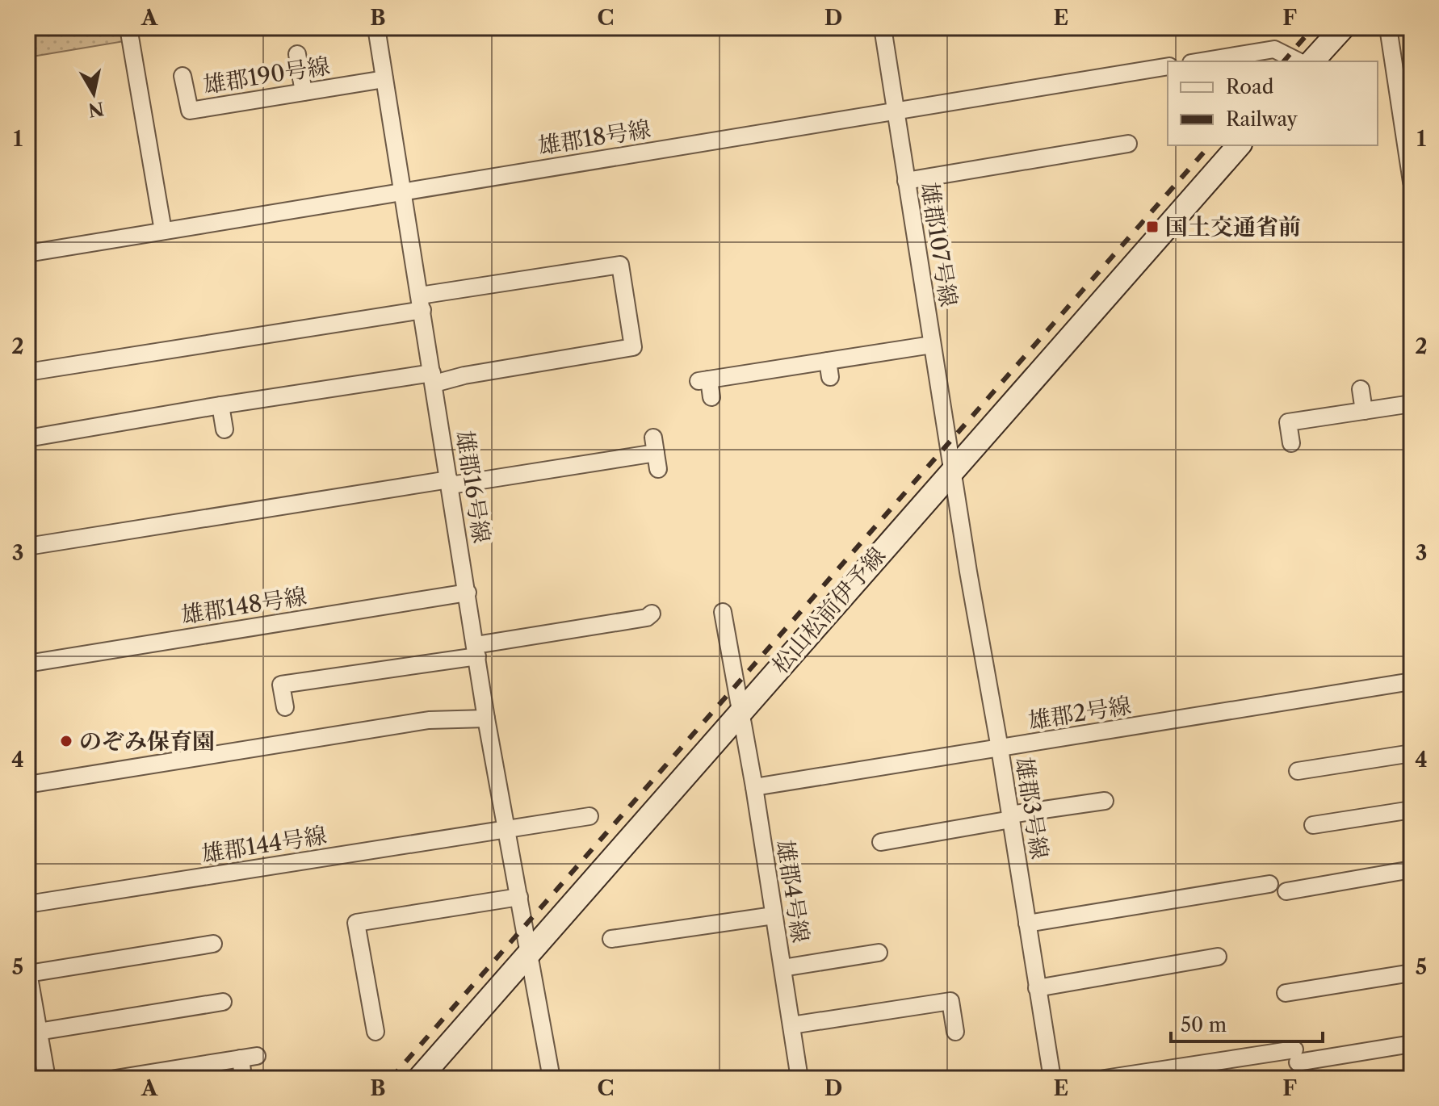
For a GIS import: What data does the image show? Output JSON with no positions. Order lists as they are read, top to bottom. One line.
{"streets":{"main road":["松山松前伊予線"],"street":["雄郡190号線","雄郡18号線","雄郡107号線","雄郡16号線","雄郡148号線","雄郡2号線","雄郡3号線","雄郡144号線","雄郡4号線"]},"crossings":[["雄郡190号線","雄郡16号線"],["雄郡18号線","雄郡107号線"],["雄郡18号線","雄郡16号線"],["雄郡107号線","松山松前伊予線"],["雄郡107号線","雄郡3号線"],["雄郡16号線","雄郡148号線"],["雄郡16号線","松山松前伊予線"],["雄郡16号線","雄郡144号線"],["松山松前伊予線","雄郡3号線"],["松山松前伊予線","雄郡4号線"],["雄郡2号線","雄郡3号線"],["雄郡2号線","雄郡4号線"]],"places":{"transit":["国土交通省前"],"other":["のぞみ保育園"]},"legend":["Road","Railway"],"scale_bar":"50 m","north":"bottom","grid":{"columns":["A","B","C","D","E","F"],"rows":["1","2","3","4","5"]}}
